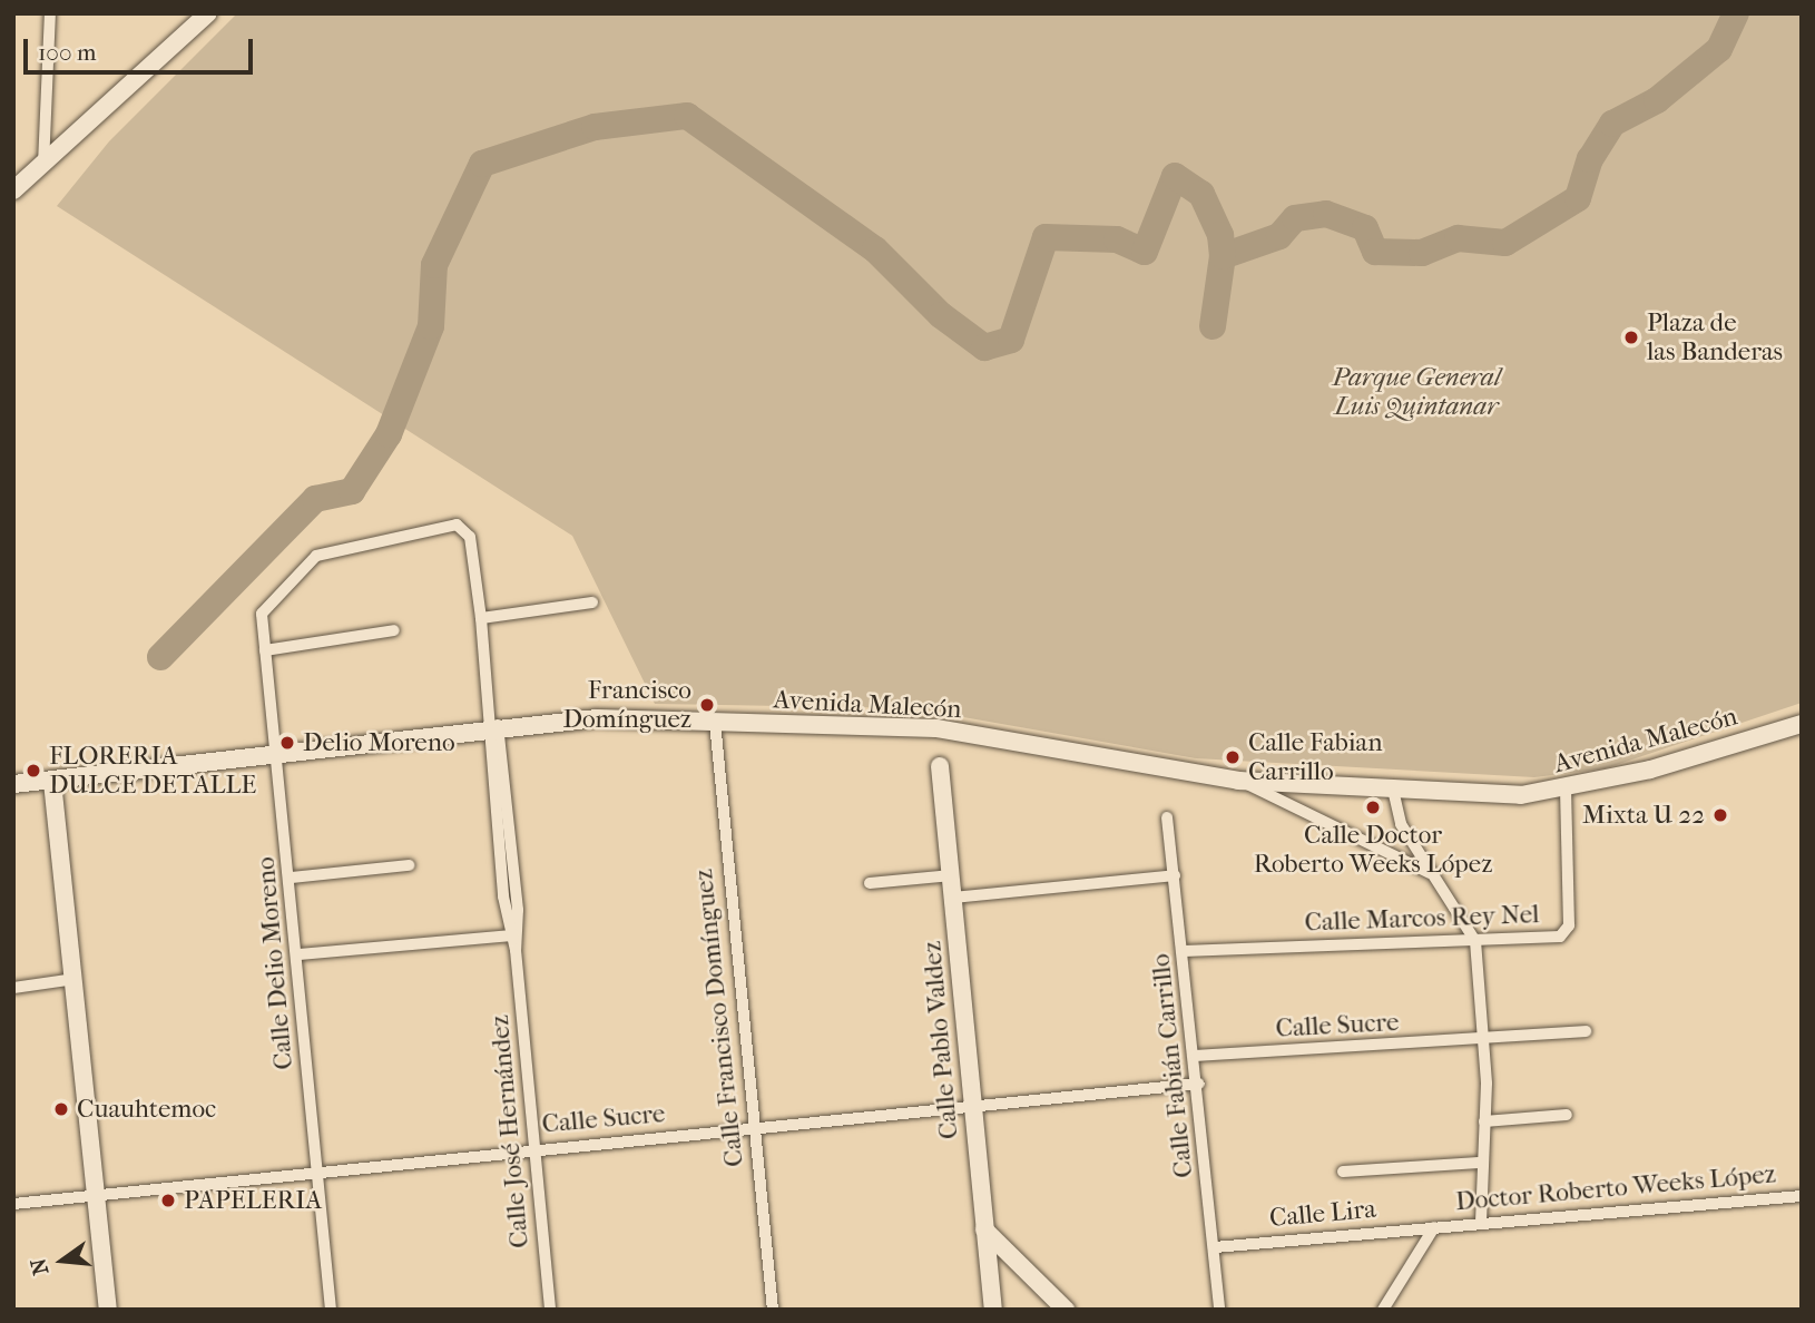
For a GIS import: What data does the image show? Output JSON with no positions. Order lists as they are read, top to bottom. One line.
{"streets":{"main road":["Avenida Malecón","Calle Pablo Valdez"],"street":["Calle Marcos Rey Nel","Calle Delio Moreno","Calle Francisco Domínguez","Calle Sucre","Calle Fabián Carrillo","Calle José Hernández","Doctor Roberto Weeks López","Calle Lira"]},"crossings":[["Avenida Malecón","Calle Marcos Rey Nel"],["Avenida Malecón","Calle Delio Moreno"],["Avenida Malecón","Calle Francisco Domínguez"],["Avenida Malecón","Calle José Hernández"],["Calle Marcos Rey Nel","Calle Fabián Carrillo"],["Calle Delio Moreno","Calle Sucre"],["Calle Delio Moreno","Calle José Hernández"],["Calle Francisco Domínguez","Calle Sucre"],["Calle Sucre","Calle Pablo Valdez"],["Calle Sucre","Calle Fabián Carrillo"],["Calle Sucre","Calle José Hernández"],["Calle Fabián Carrillo","Calle Lira"],["Doctor Roberto Weeks López","Calle Lira"]],"parks":["Parque General Luis Quintanar"],"places":["Plaza de las Banderas","Francisco Domínguez","Delio Moreno","Calle Fabian Carrillo","FLORERIA DULCE DETALLE","Calle Doctor Roberto Weeks López","Mixta U 22","Cuauhtemoc","PAPELERIA"],"scale_bar":"100 m","north":"left"}
